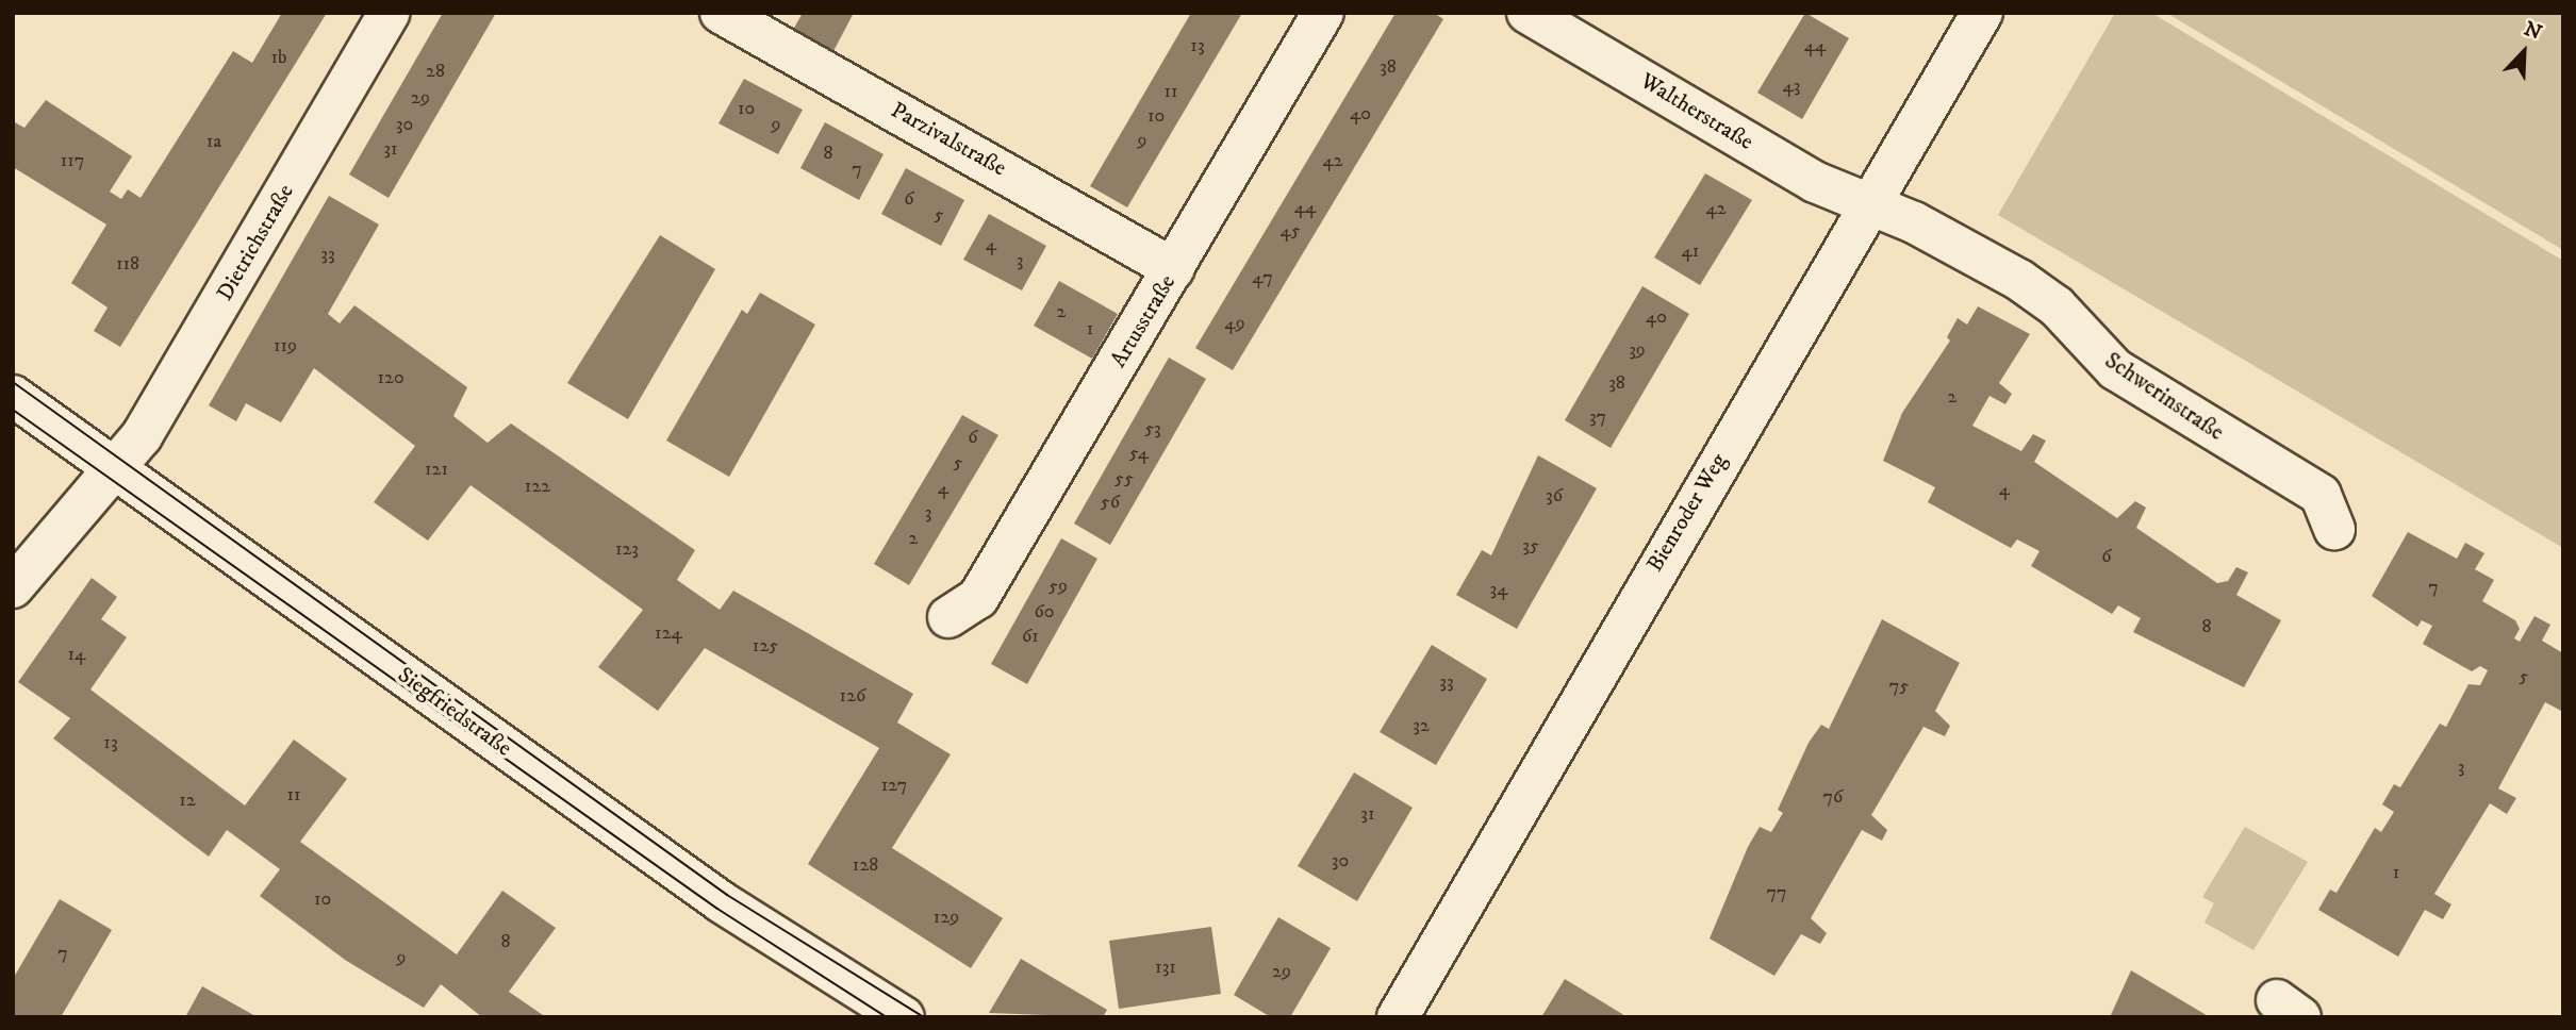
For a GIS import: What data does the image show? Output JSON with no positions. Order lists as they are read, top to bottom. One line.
{"streets":{"street":["Waltherstraße","Parzivalstraße","Dietrichstraße","Artusstraße","Schwerinstraße","Bienroder Weg","Siegfriedstraße"]},"crossings":[["Waltherstraße","Schwerinstraße"],["Waltherstraße","Bienroder Weg"],["Parzivalstraße","Artusstraße"],["Dietrichstraße","Siegfriedstraße"],["Schwerinstraße","Bienroder Weg"]],"house_numbers":["13","44","1b","38","28","43","11","29","10","40","10","30","9","9","1a","31","8","117","42","7","6","44","42","5","45","4","41","33","3","118","47","2","40","49","1","119","39","120","38","2","37","53","6","54","5","121","55","122","4","4","36","56","3","2","35","123","6","59","7","34","60","8","124","61","125","14","5","33","75","126","32","13","3","127","11","76","12","31","30","128","1","77","10","129","8","7","9","131","29"],"north":"top right"}
